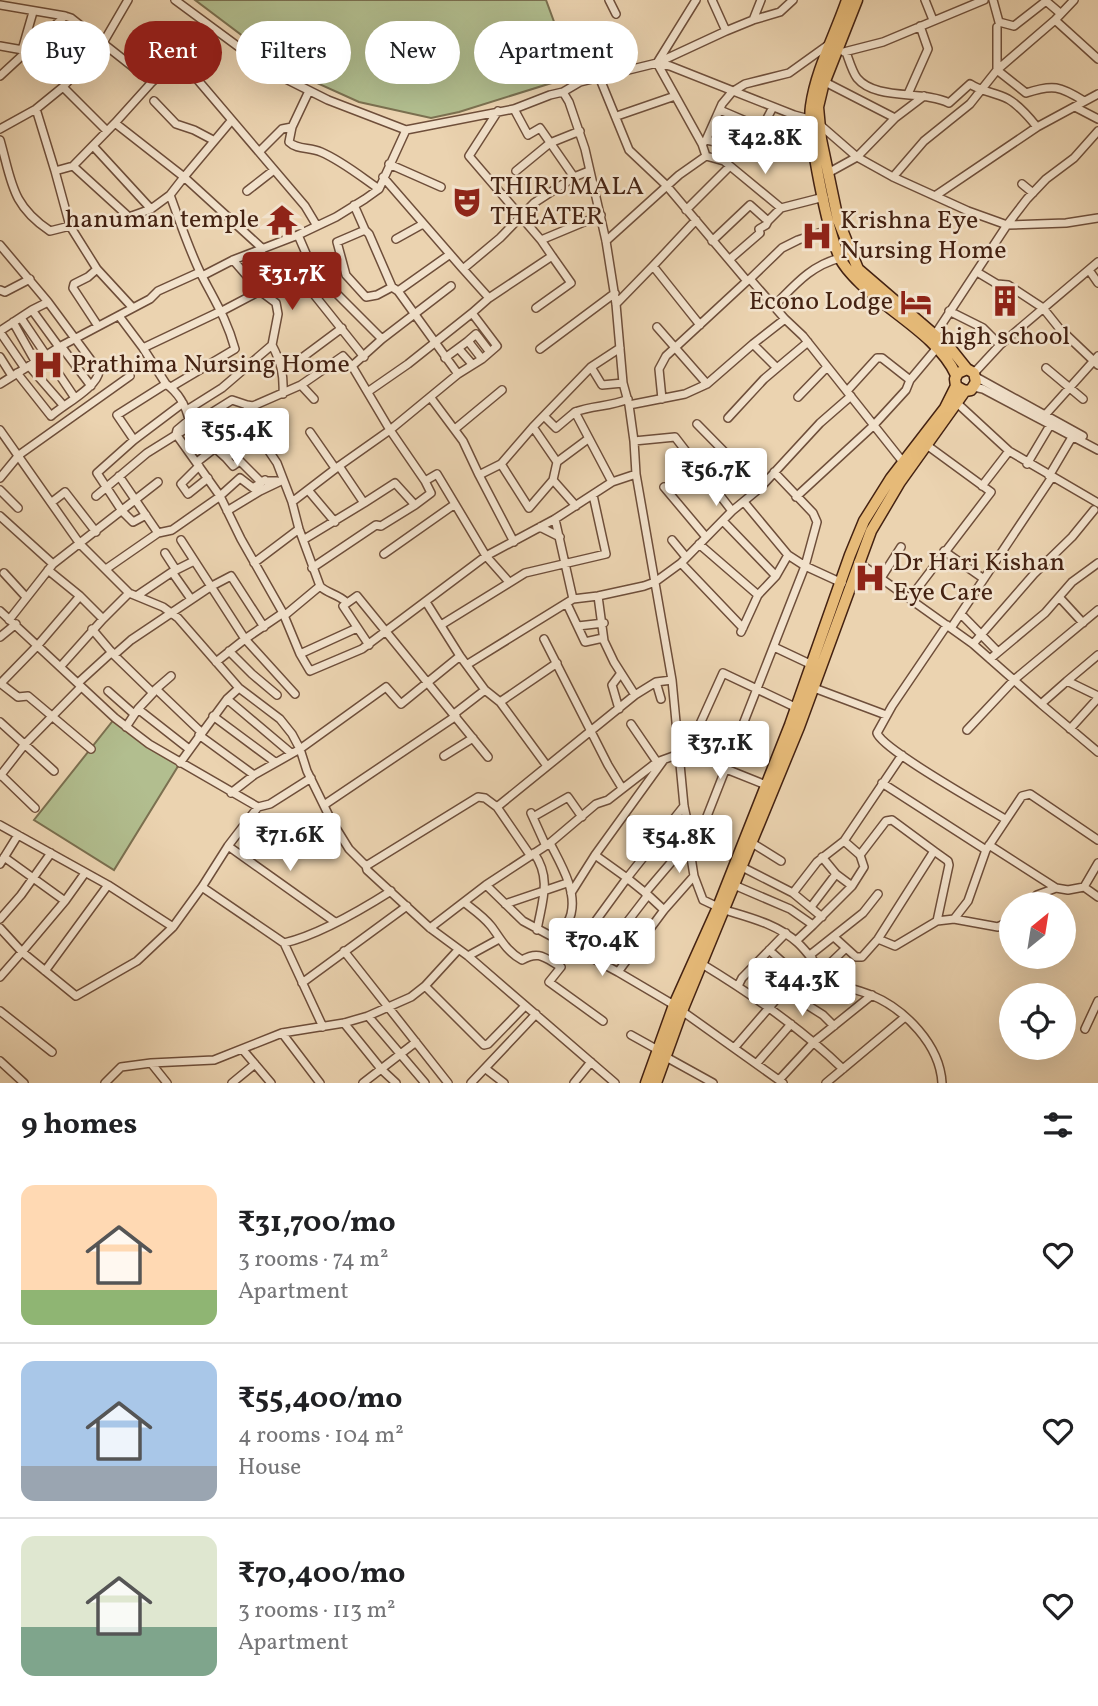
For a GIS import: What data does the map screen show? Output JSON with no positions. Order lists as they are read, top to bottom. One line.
{"places":{"theatre":["THIRUMALA THEATER"],"temple":["hanuman temple"],"hospital":["Krishna Eye Nursing Home","Prathima Nursing Home","Dr Hari Kishan Eye Care"],"building":["high school"],"hotel":["Econo Lodge"]},"north":"top right","page":{"chip":["Buy","Rent","Filters","New","Apartment"],"price":["₹42.8K","₹31.7K","₹55.4K","₹56.7K","₹37.1K","₹71.6K","₹54.8K","₹70.4K","₹44.3K"],"heading":"9 homes","list":[{"name":"₹31,700/mo","note":"3 rooms · 74 m² · Apartment"},{"name":"₹55,400/mo","note":"4 rooms · 104 m² · House"},{"name":"₹70,400/mo","note":"3 rooms · 113 m² · Apartment"}]}}
